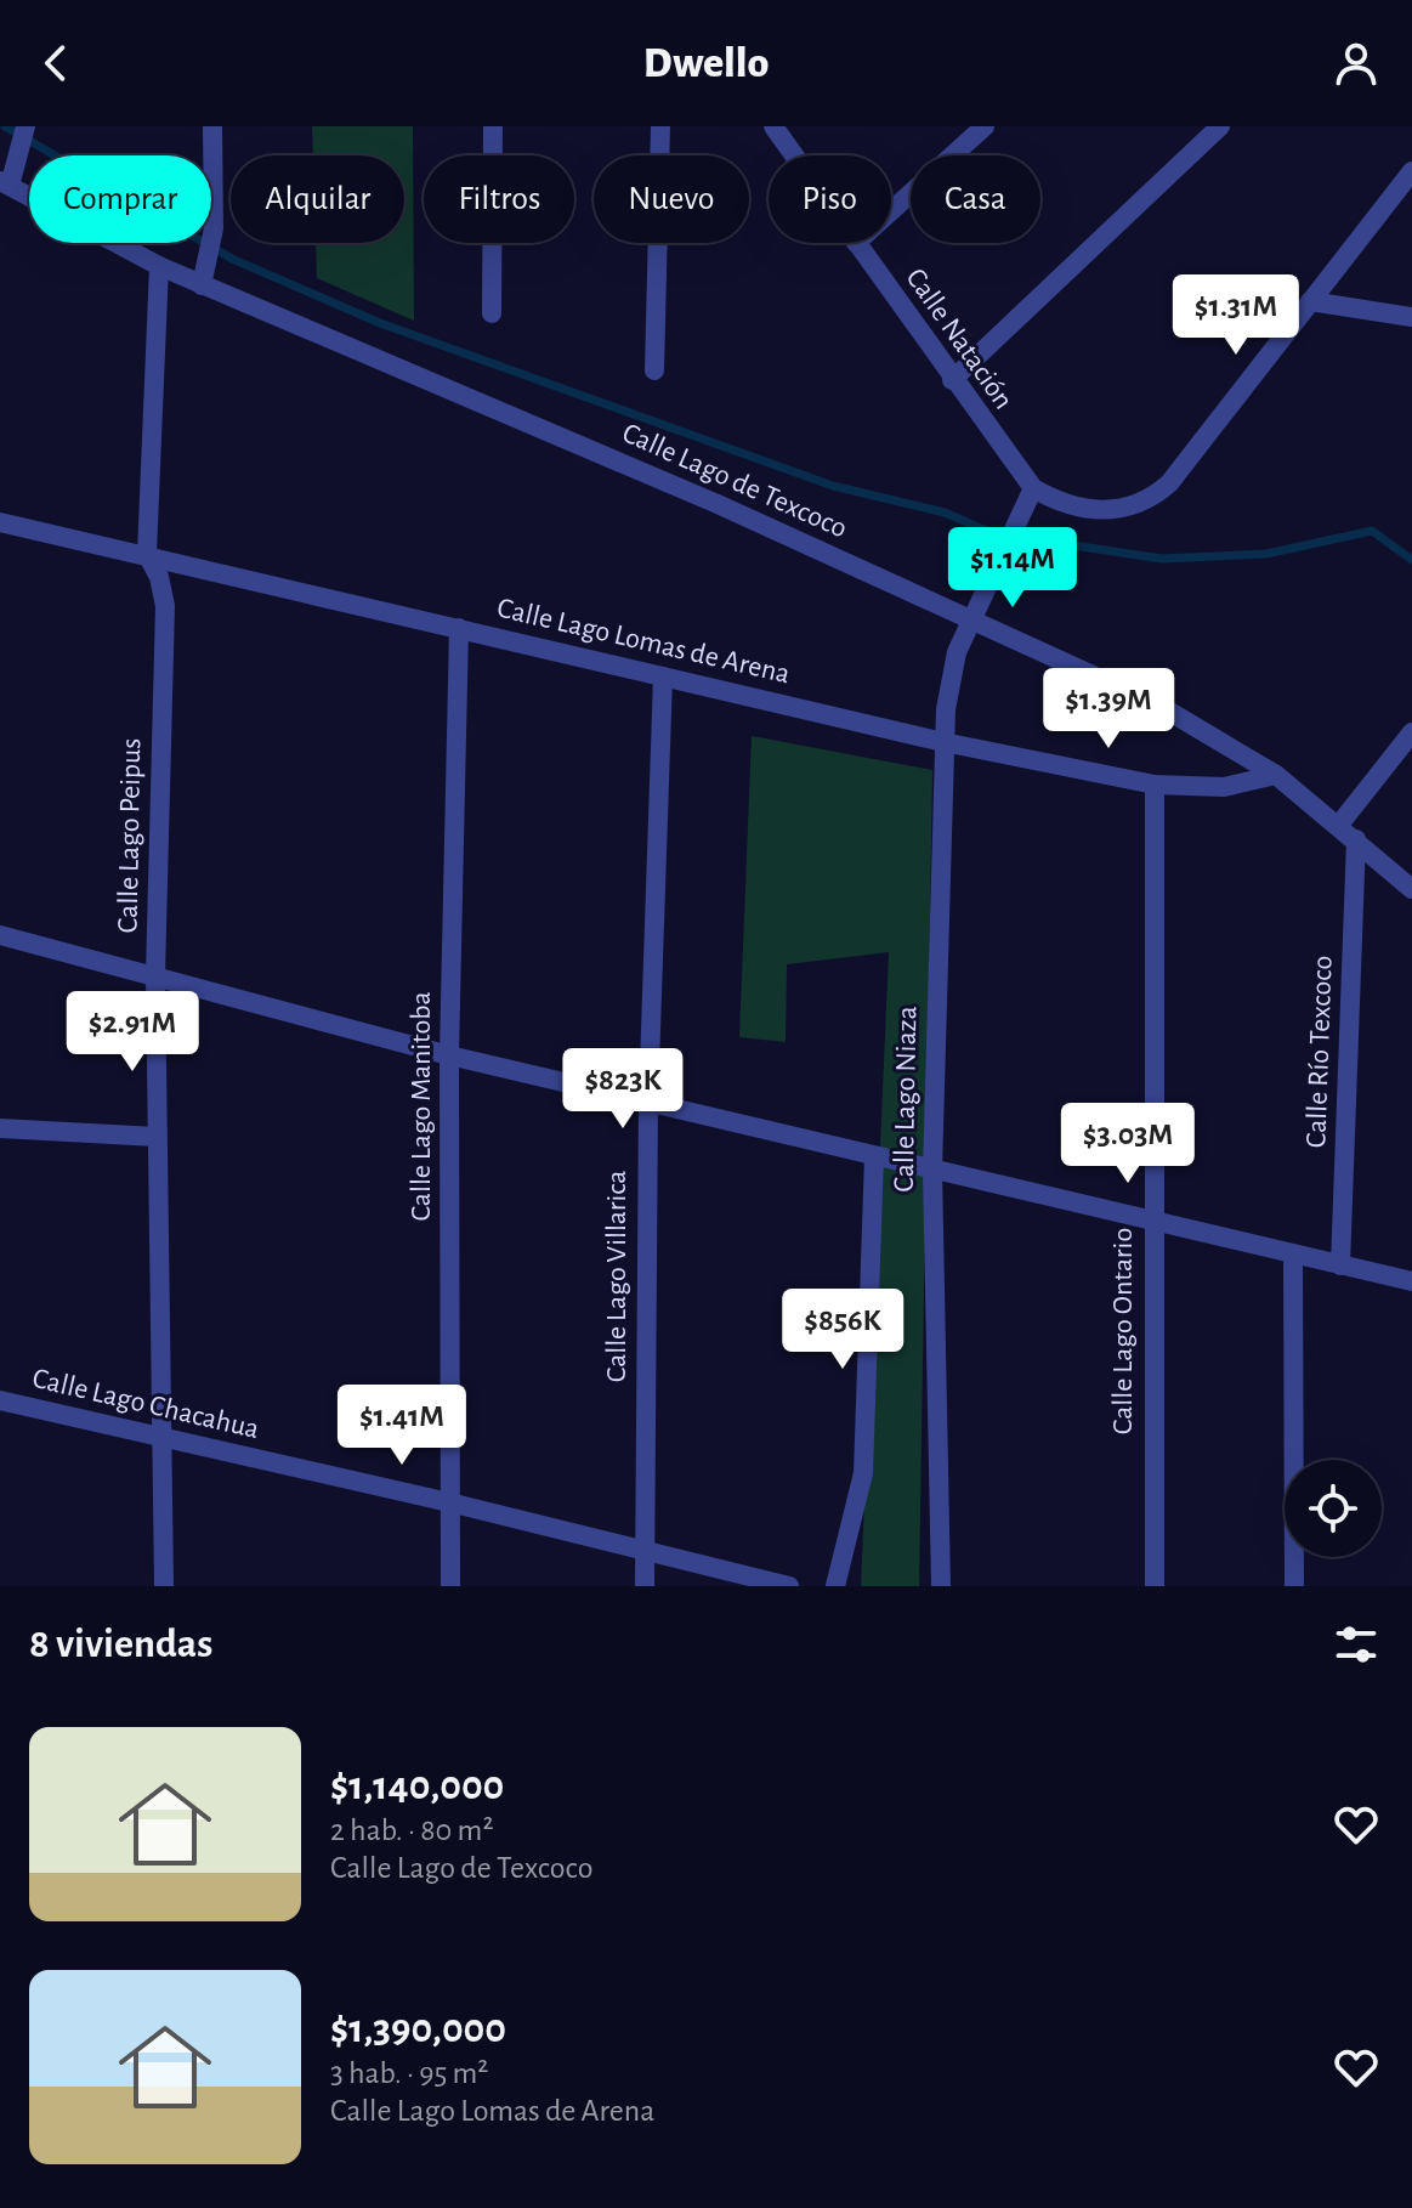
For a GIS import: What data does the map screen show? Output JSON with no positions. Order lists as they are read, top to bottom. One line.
{"streets":{"street":["Calle Natación","Calle Lago de Texcoco","Calle Lago Lomas de Arena","Calle Lago Peipus","Calle Río Texcoco","Calle Lago Niaza","Calle Lago Manitoba","Calle Lago Villarica","Calle Lago Ontario","Calle Lago Chacahua"]},"crossings":[["Calle Natación","Calle Lago Niaza"],["Calle Lago de Texcoco","Calle Lago Lomas de Arena"],["Calle Lago de Texcoco","Calle Lago Peipus"],["Calle Lago de Texcoco","Calle Río Texcoco"],["Calle Lago de Texcoco","Calle Lago Niaza"],["Calle Lago Lomas de Arena","Calle Lago Peipus"],["Calle Lago Lomas de Arena","Calle Lago Niaza"],["Calle Lago Lomas de Arena","Calle Lago Manitoba"],["Calle Lago Lomas de Arena","Calle Lago Villarica"],["Calle Lago Lomas de Arena","Calle Lago Ontario"],["Calle Lago Peipus","Calle Lago Chacahua"],["Calle Lago Manitoba","Calle Lago Chacahua"],["Calle Lago Villarica","Calle Lago Chacahua"]],"page":{"header":"Dwello","chip":["Comprar","Alquilar","Filtros","Nuevo","Piso","Casa"],"price":["$1.31M","$1.14M","$1.39M","$2.91M","$823K","$3.03M","$856K","$1.41M"],"heading":"8 viviendas","list":[{"name":"$1,140,000","note":"2 hab. · 80 m² · Calle Lago de Texcoco"},{"name":"$1,390,000","note":"3 hab. · 95 m² · Calle Lago Lomas de Arena"}]}}
